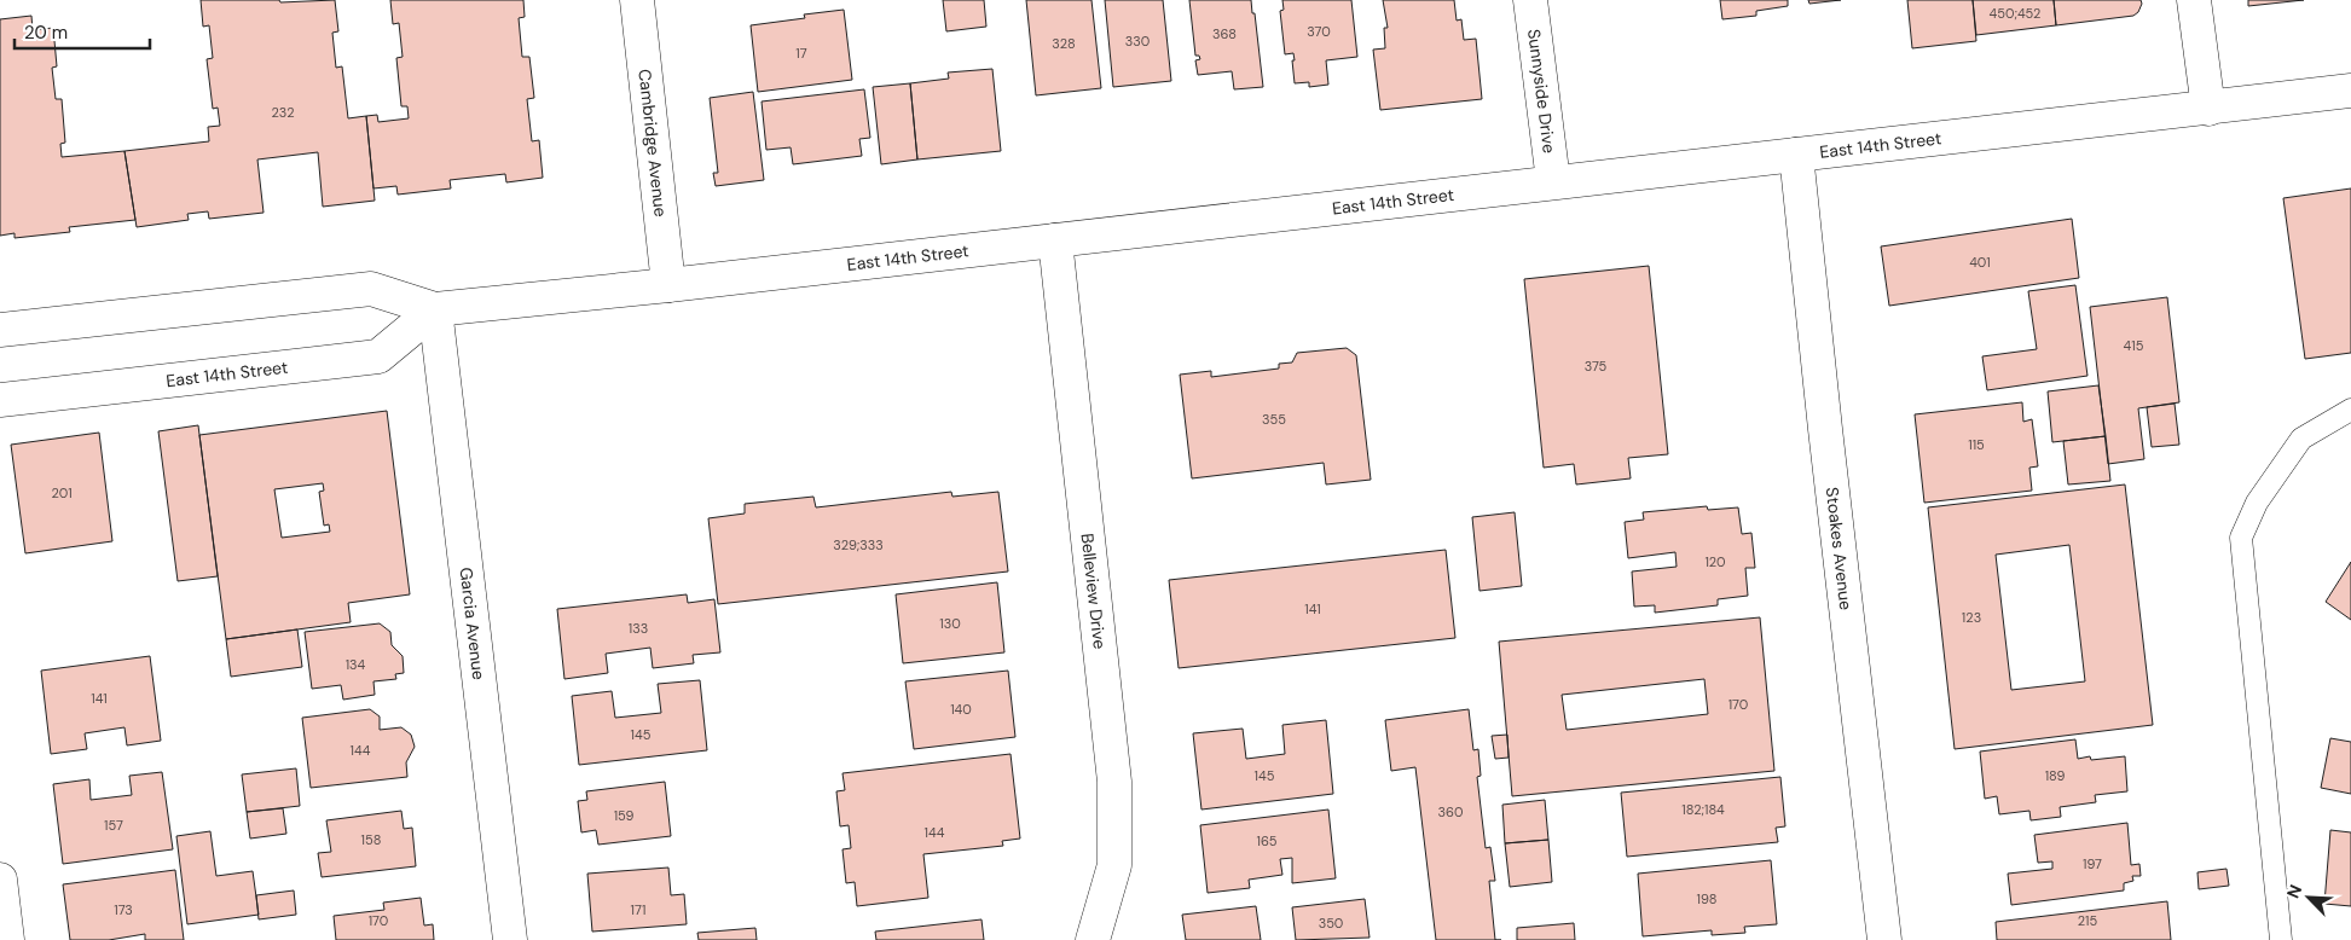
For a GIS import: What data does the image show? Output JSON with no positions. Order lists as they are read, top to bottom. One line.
{"streets":{"main road":["Sunnyside Drive","Cambridge Avenue","East 14th Street","Stoakes Avenue","Belleview Drive","Garcia Avenue"]},"crossings":[["Sunnyside Drive","East 14th Street"],["Cambridge Avenue","East 14th Street"],["East 14th Street","Stoakes Avenue"],["East 14th Street","Belleview Drive"],["East 14th Street","Garcia Avenue"]],"house_numbers":["450;452","370","368","330","328","17","232","401","415","375","355","115","201","329;333","120","141","123","130","133","134","141","170","140","145","144","145","189","182;184","360","159","157","144","158","165","197","198","173","171","170","215","350"],"scale_bar":"20 m","north":"top left"}
